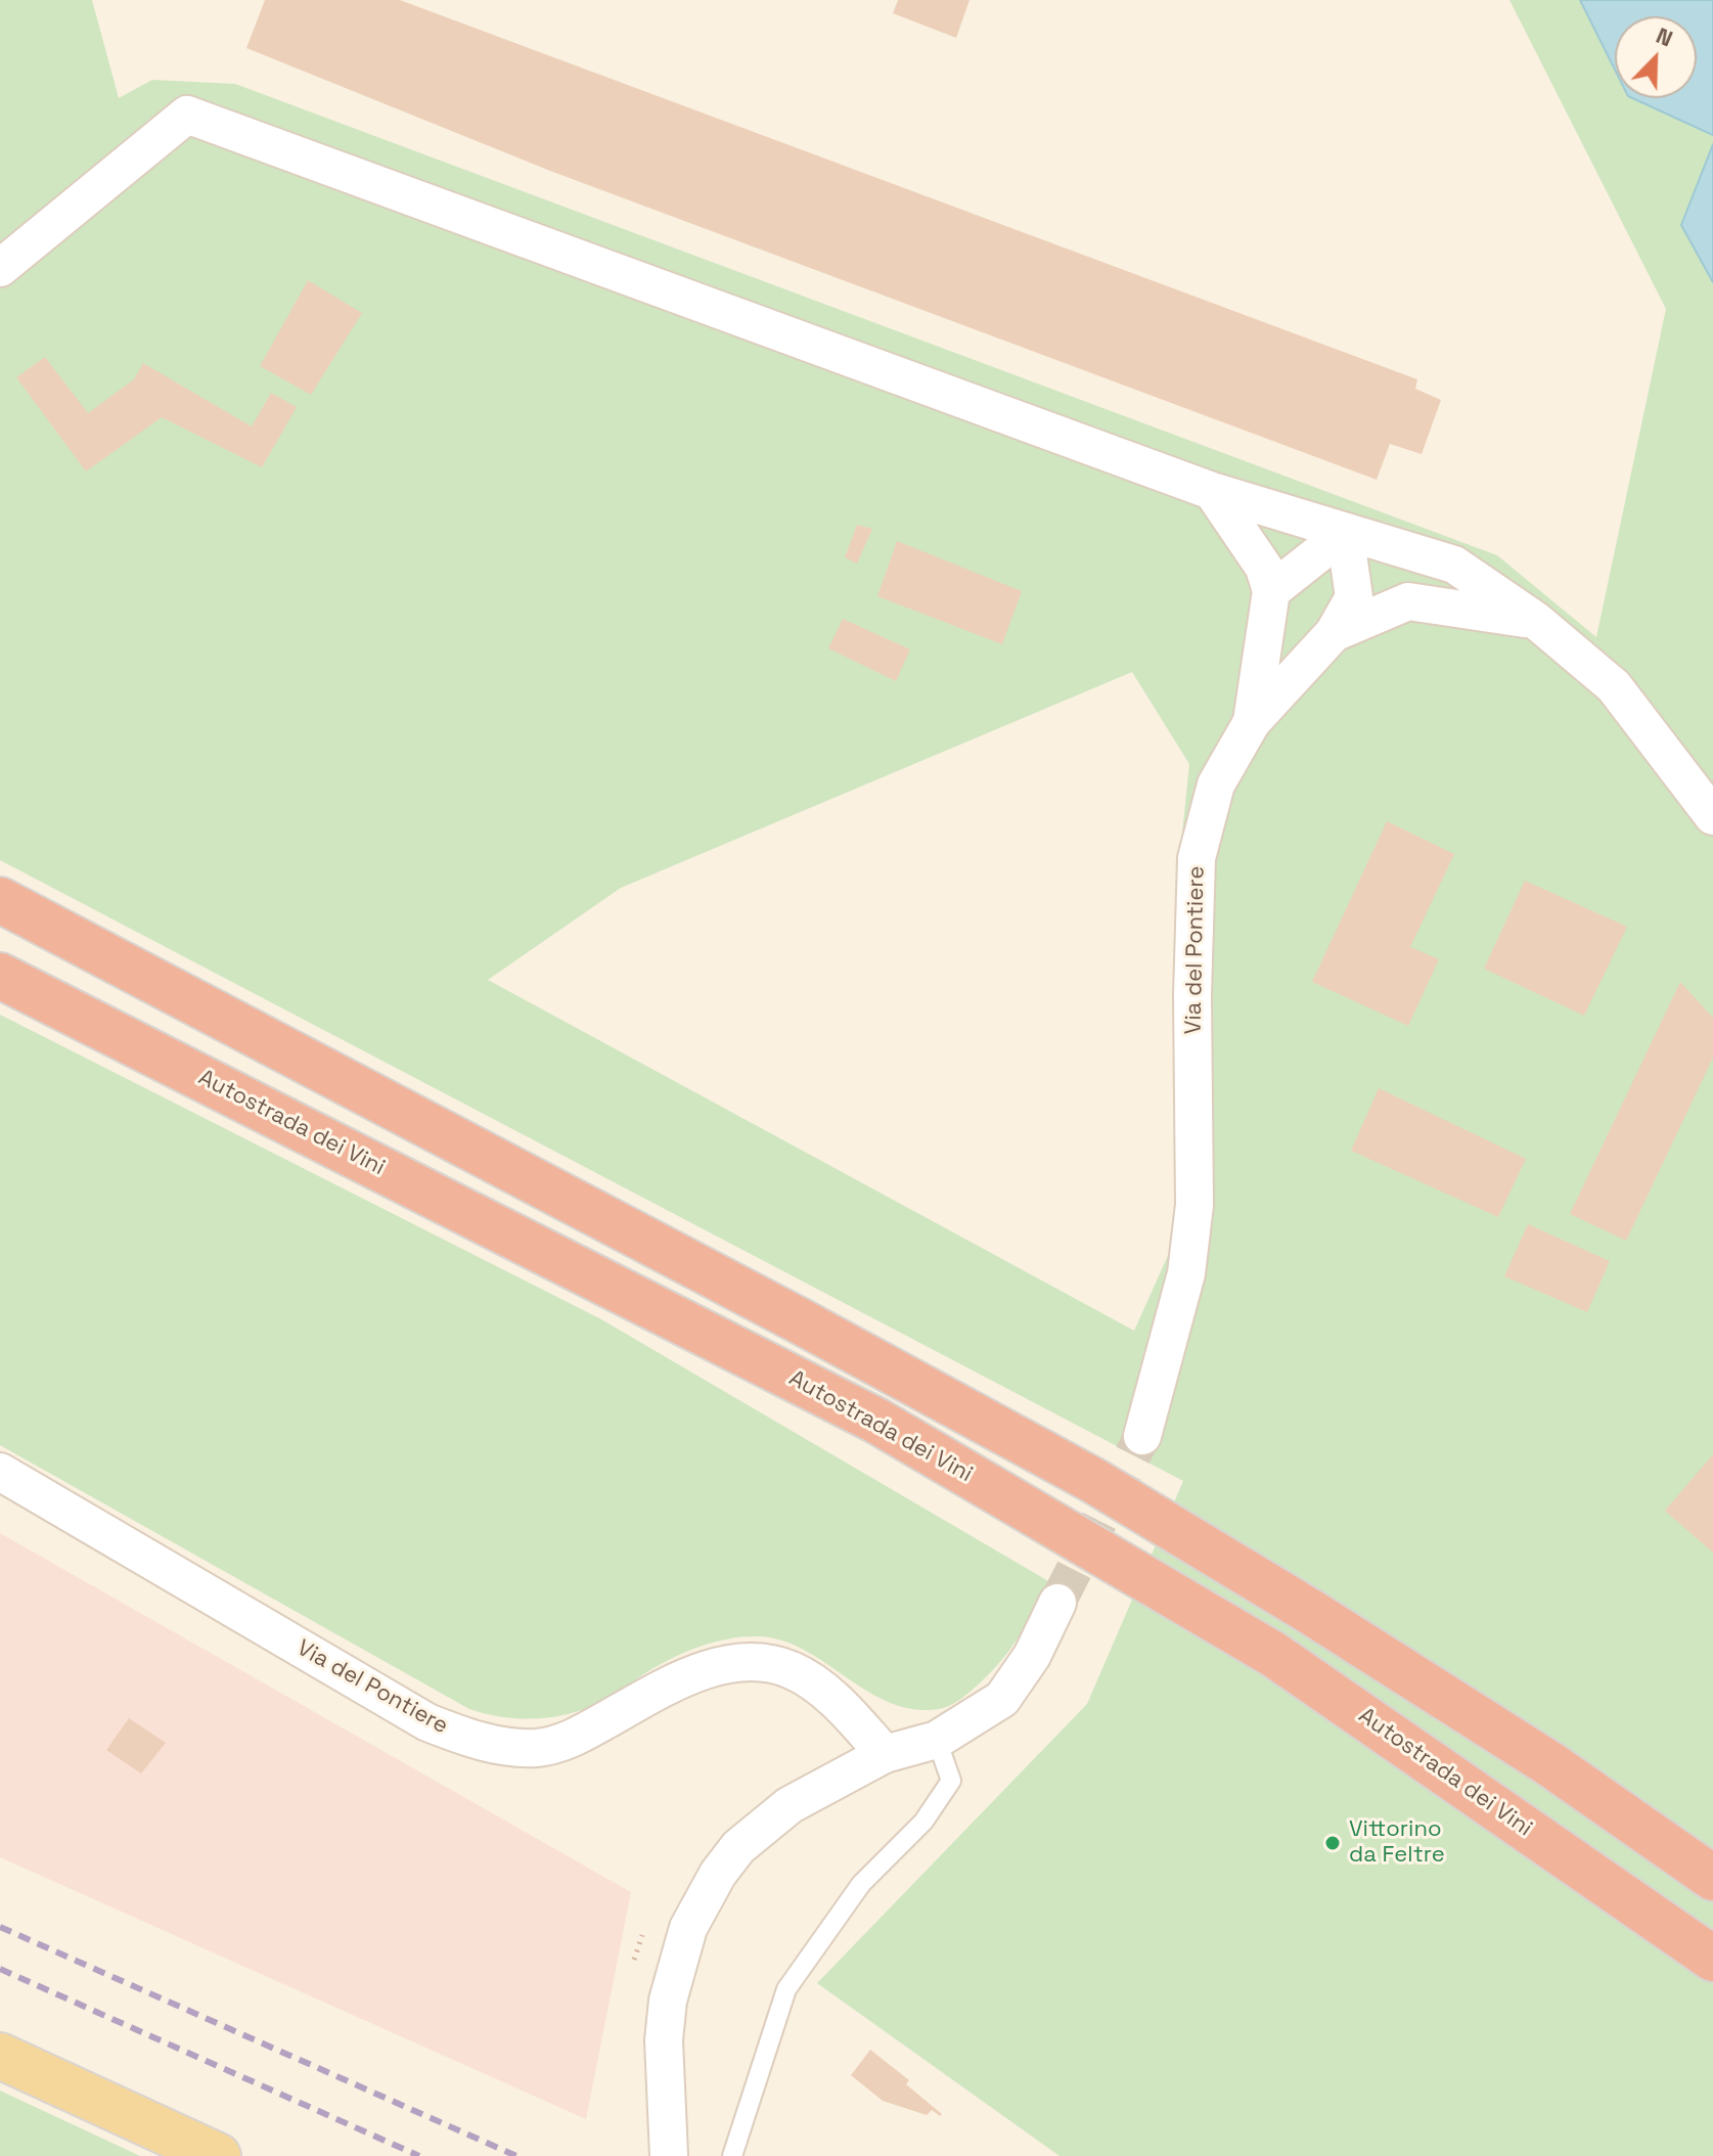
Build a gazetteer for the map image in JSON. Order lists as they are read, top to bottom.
{
  "streets": {
    "highway": ["Autostrada dei Vini"],
    "street": ["Via del Pontiere"]
  },
  "places": ["Vittorino da Feltre"],
  "north": "top right"
}
